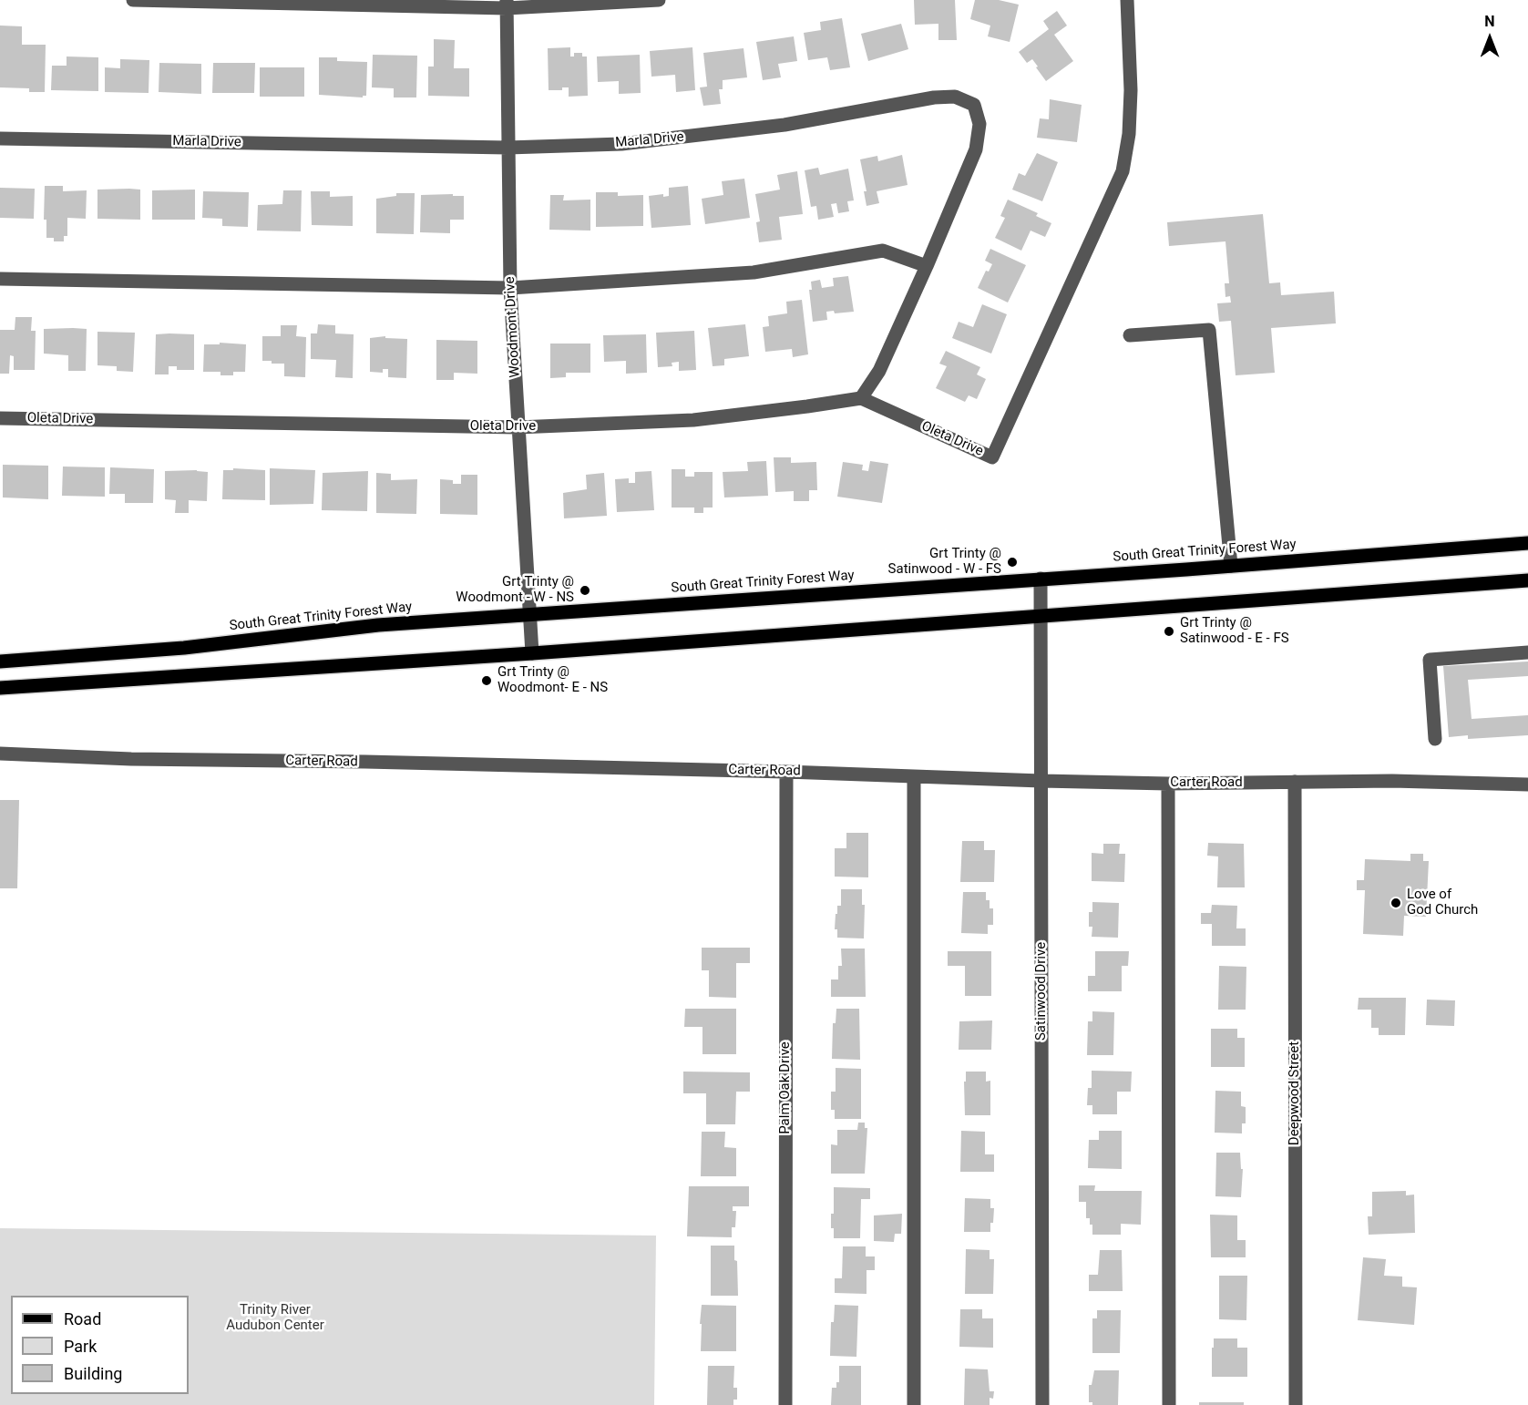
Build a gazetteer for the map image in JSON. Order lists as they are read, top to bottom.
{
  "streets": {
    "main road": ["South Great Trinity Forest Way"],
    "street": [
      "Marla Drive",
      "Woodmont Drive",
      "Oleta Drive",
      "Carter Road",
      "Satinwood Drive",
      "Palm Oak Drive",
      "Deepwood Street"
    ]
  },
  "crossings": [
    ["Marla Drive", "Woodmont Drive"],
    ["Marla Drive", "Oleta Drive"],
    ["Woodmont Drive", "Oleta Drive"],
    ["Woodmont Drive", "South Great Trinity Forest Way"],
    ["South Great Trinity Forest Way", "Satinwood Drive"],
    ["Carter Road", "Satinwood Drive"],
    ["Carter Road", "Palm Oak Drive"],
    ["Carter Road", "Deepwood Street"]
  ],
  "parks": ["Trinity River Audubon Center"],
  "places": [
    "Grt Trinty @ Satinwood - W - FS",
    "Grt Trinty @ Woodmont - W - NS",
    "Grt Trinty @ Satinwood - E - FS",
    "Grt Trinty @ Woodmont- E - NS",
    "Love of God Church"
  ],
  "legend": ["Road", "Park", "Building"],
  "north": "top"
}
